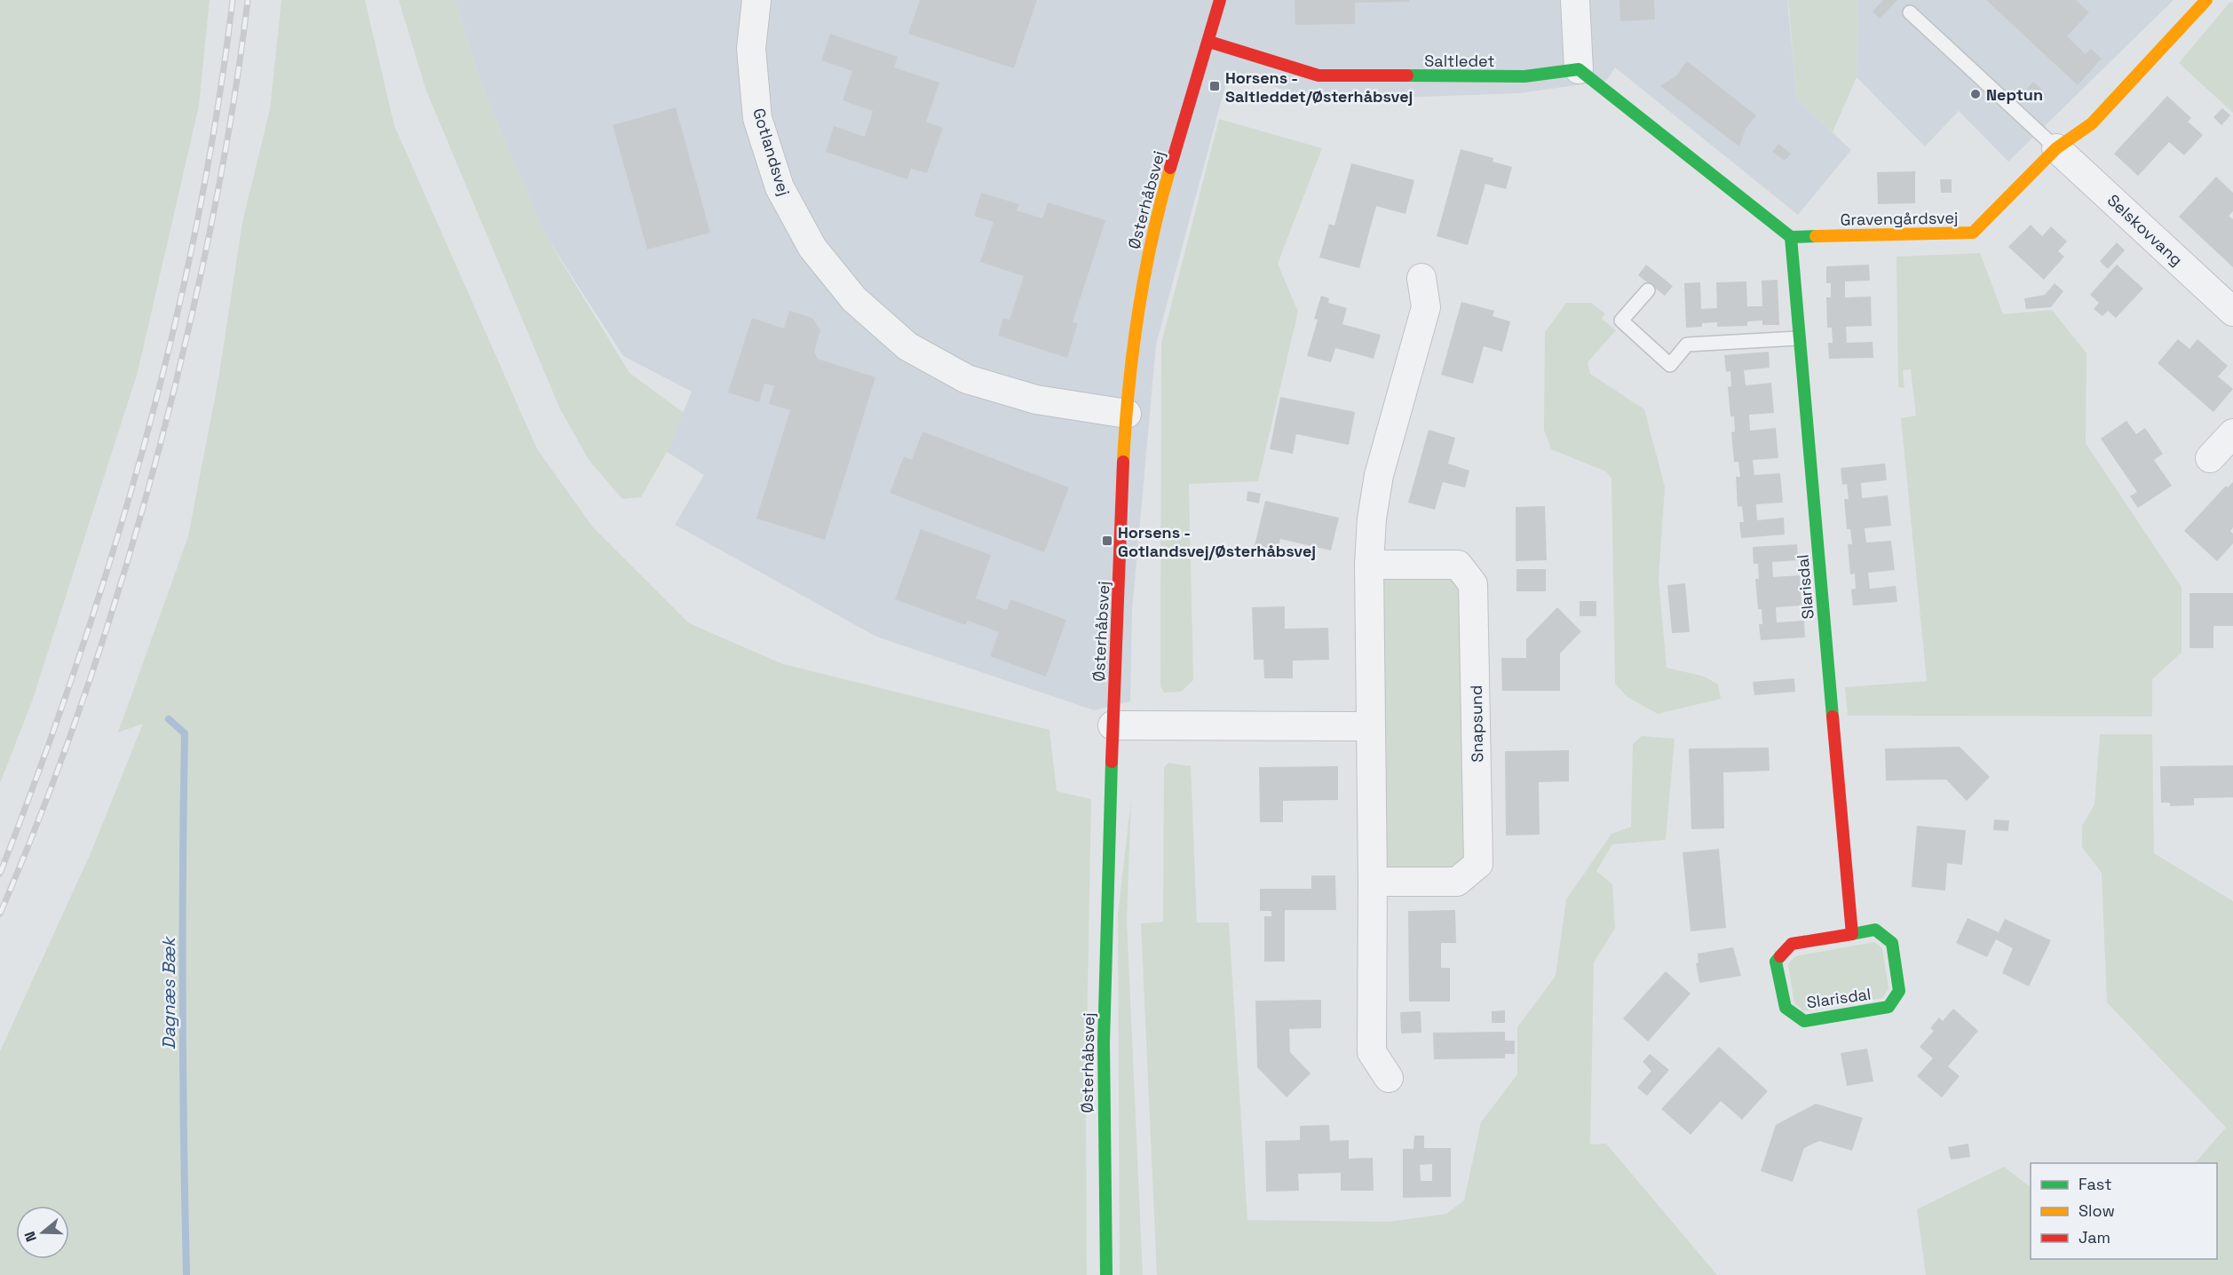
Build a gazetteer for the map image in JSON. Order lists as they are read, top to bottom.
{
  "streets": {
    "street": [
      "Saltledet",
      "Gotlandsvej",
      "Østerhåbsvej",
      "Gravengårdsvej",
      "Selskovvang",
      "Slarisdal",
      "Snapsund"
    ]
  },
  "crossings": [
    ["Saltledet", "Østerhåbsvej"],
    ["Gotlandsvej", "Østerhåbsvej"],
    ["Gravengårdsvej", "Selskovvang"],
    ["Gravengårdsvej", "Slarisdal"]
  ],
  "water": ["Dagnæs Bæk"],
  "places": {
    "transit": ["Horsens - Saltleddet/Østerhåbsvej", "Horsens - Gotlandsvej/Østerhåbsvej"],
    "other": ["Neptun"]
  },
  "legend": ["Fast", "Slow", "Jam"],
  "north": "left"
}
